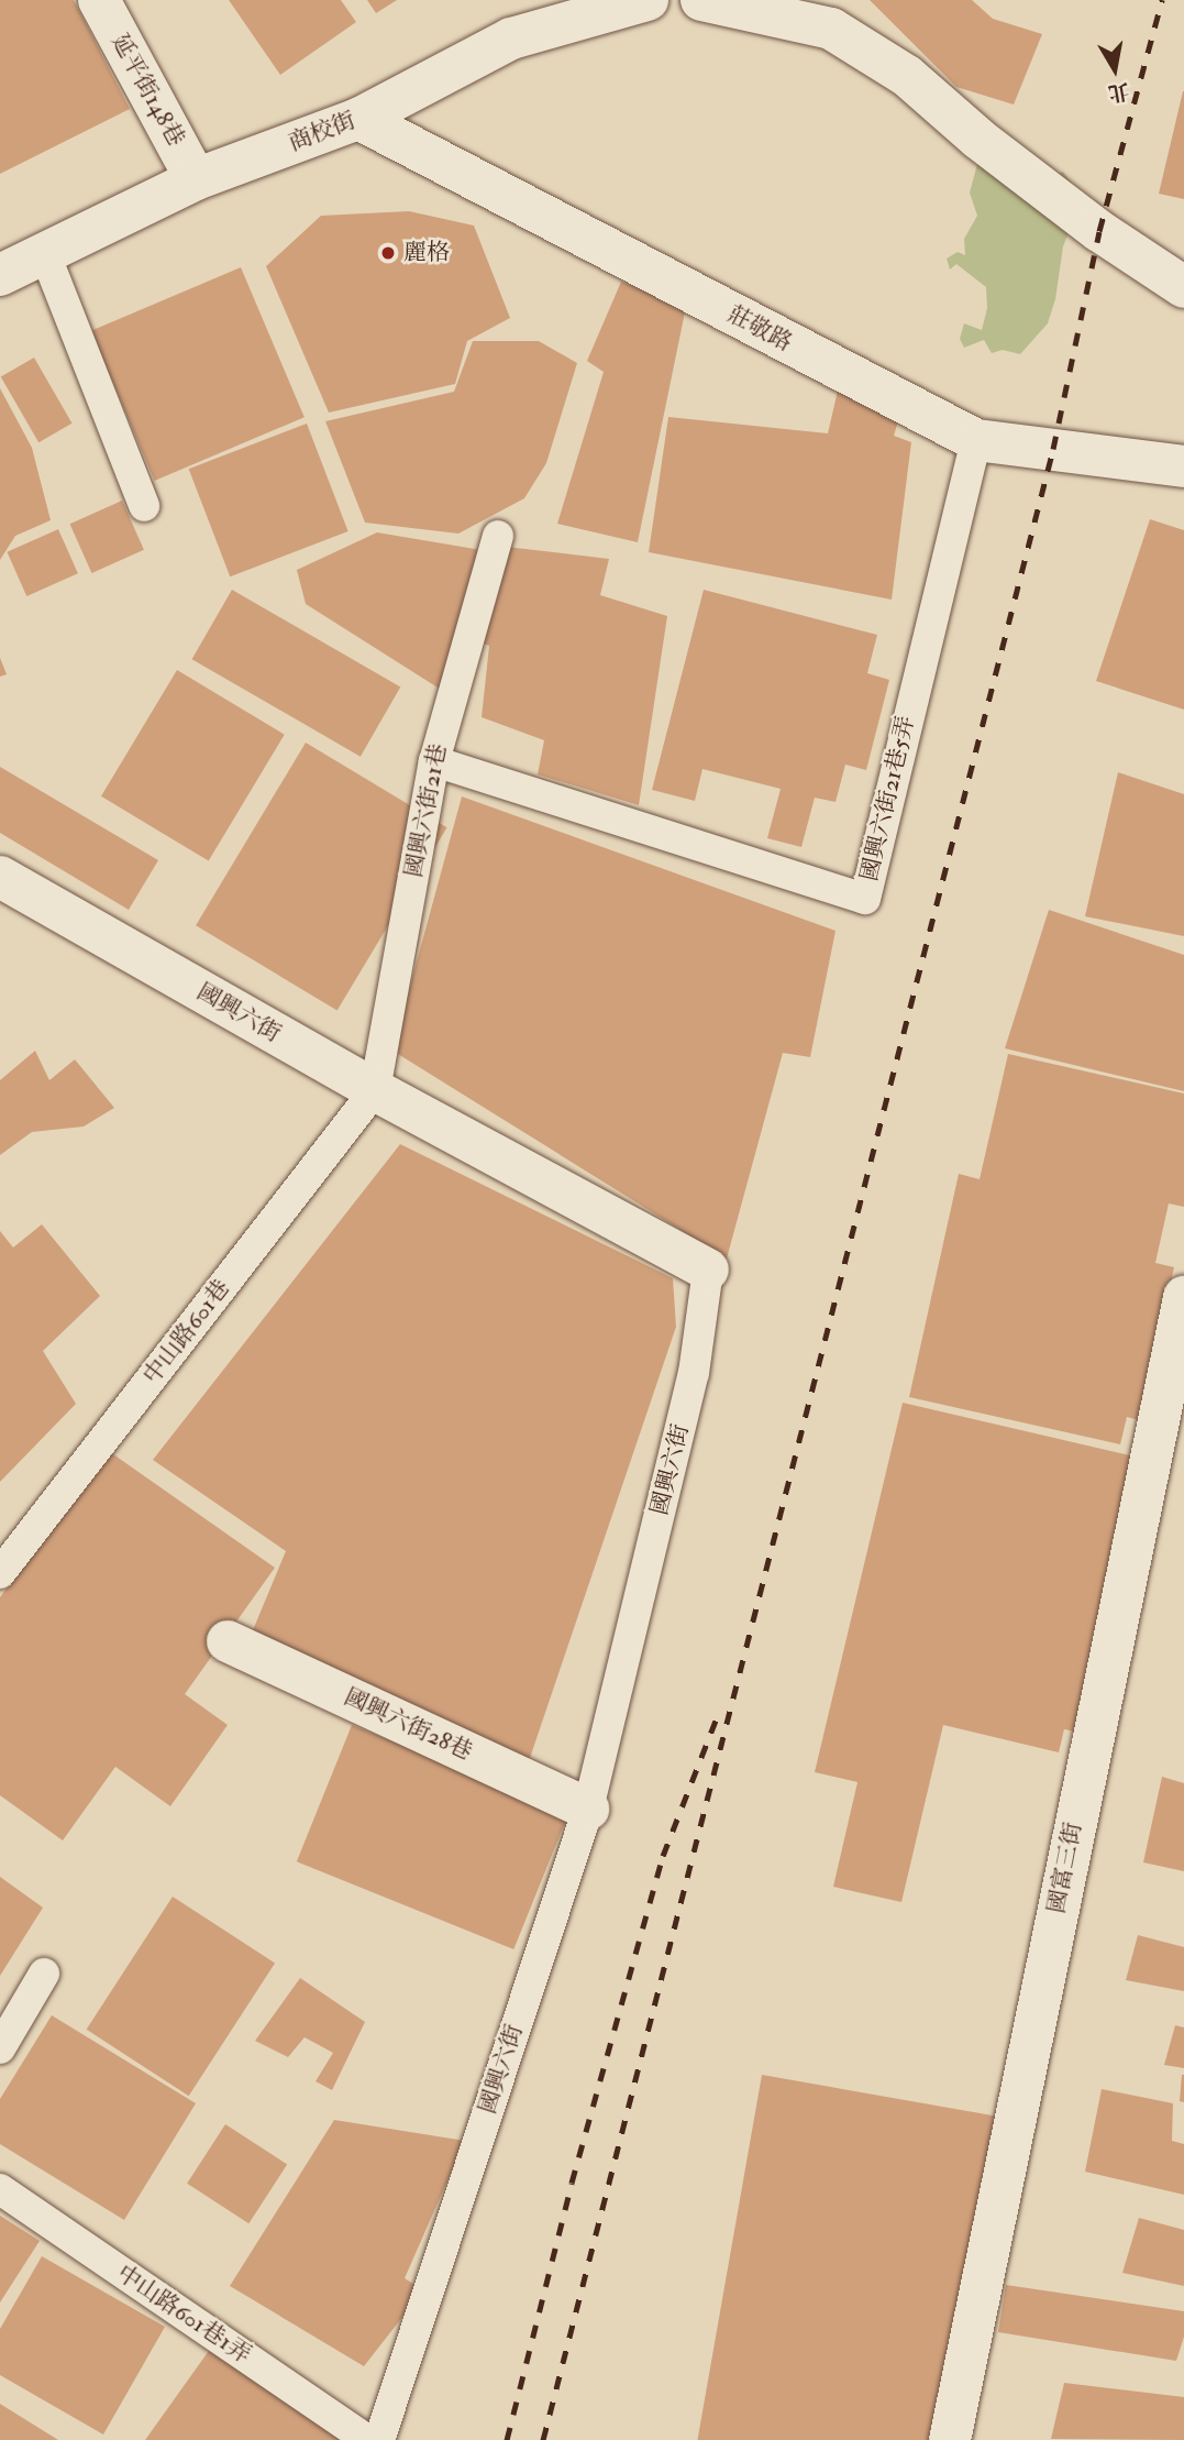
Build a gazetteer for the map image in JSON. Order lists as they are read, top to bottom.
{
  "streets": {
    "street": [
      "延平街148巷",
      "商校街",
      "莊敬路",
      "國興六街",
      "國興六街28巷",
      "國富三街"
    ],
    "lane": [
      "國興六街21巷5弄",
      "國興六街21巷",
      "中山路601巷",
      "中山路601巷1弄"
    ]
  },
  "crossings": [
    ["延平街148巷", "商校街"],
    ["商校街", "莊敬路"],
    ["莊敬路", "國興六街21巷5弄"],
    ["國興六街21巷5弄", "國興六街21巷"],
    ["國興六街21巷", "國興六街"],
    ["國興六街21巷", "中山路601巷"],
    ["國興六街", "中山路601巷"],
    ["國興六街", "國興六街28巷"]
  ],
  "places": ["麗格"],
  "north": "bottom"
}
